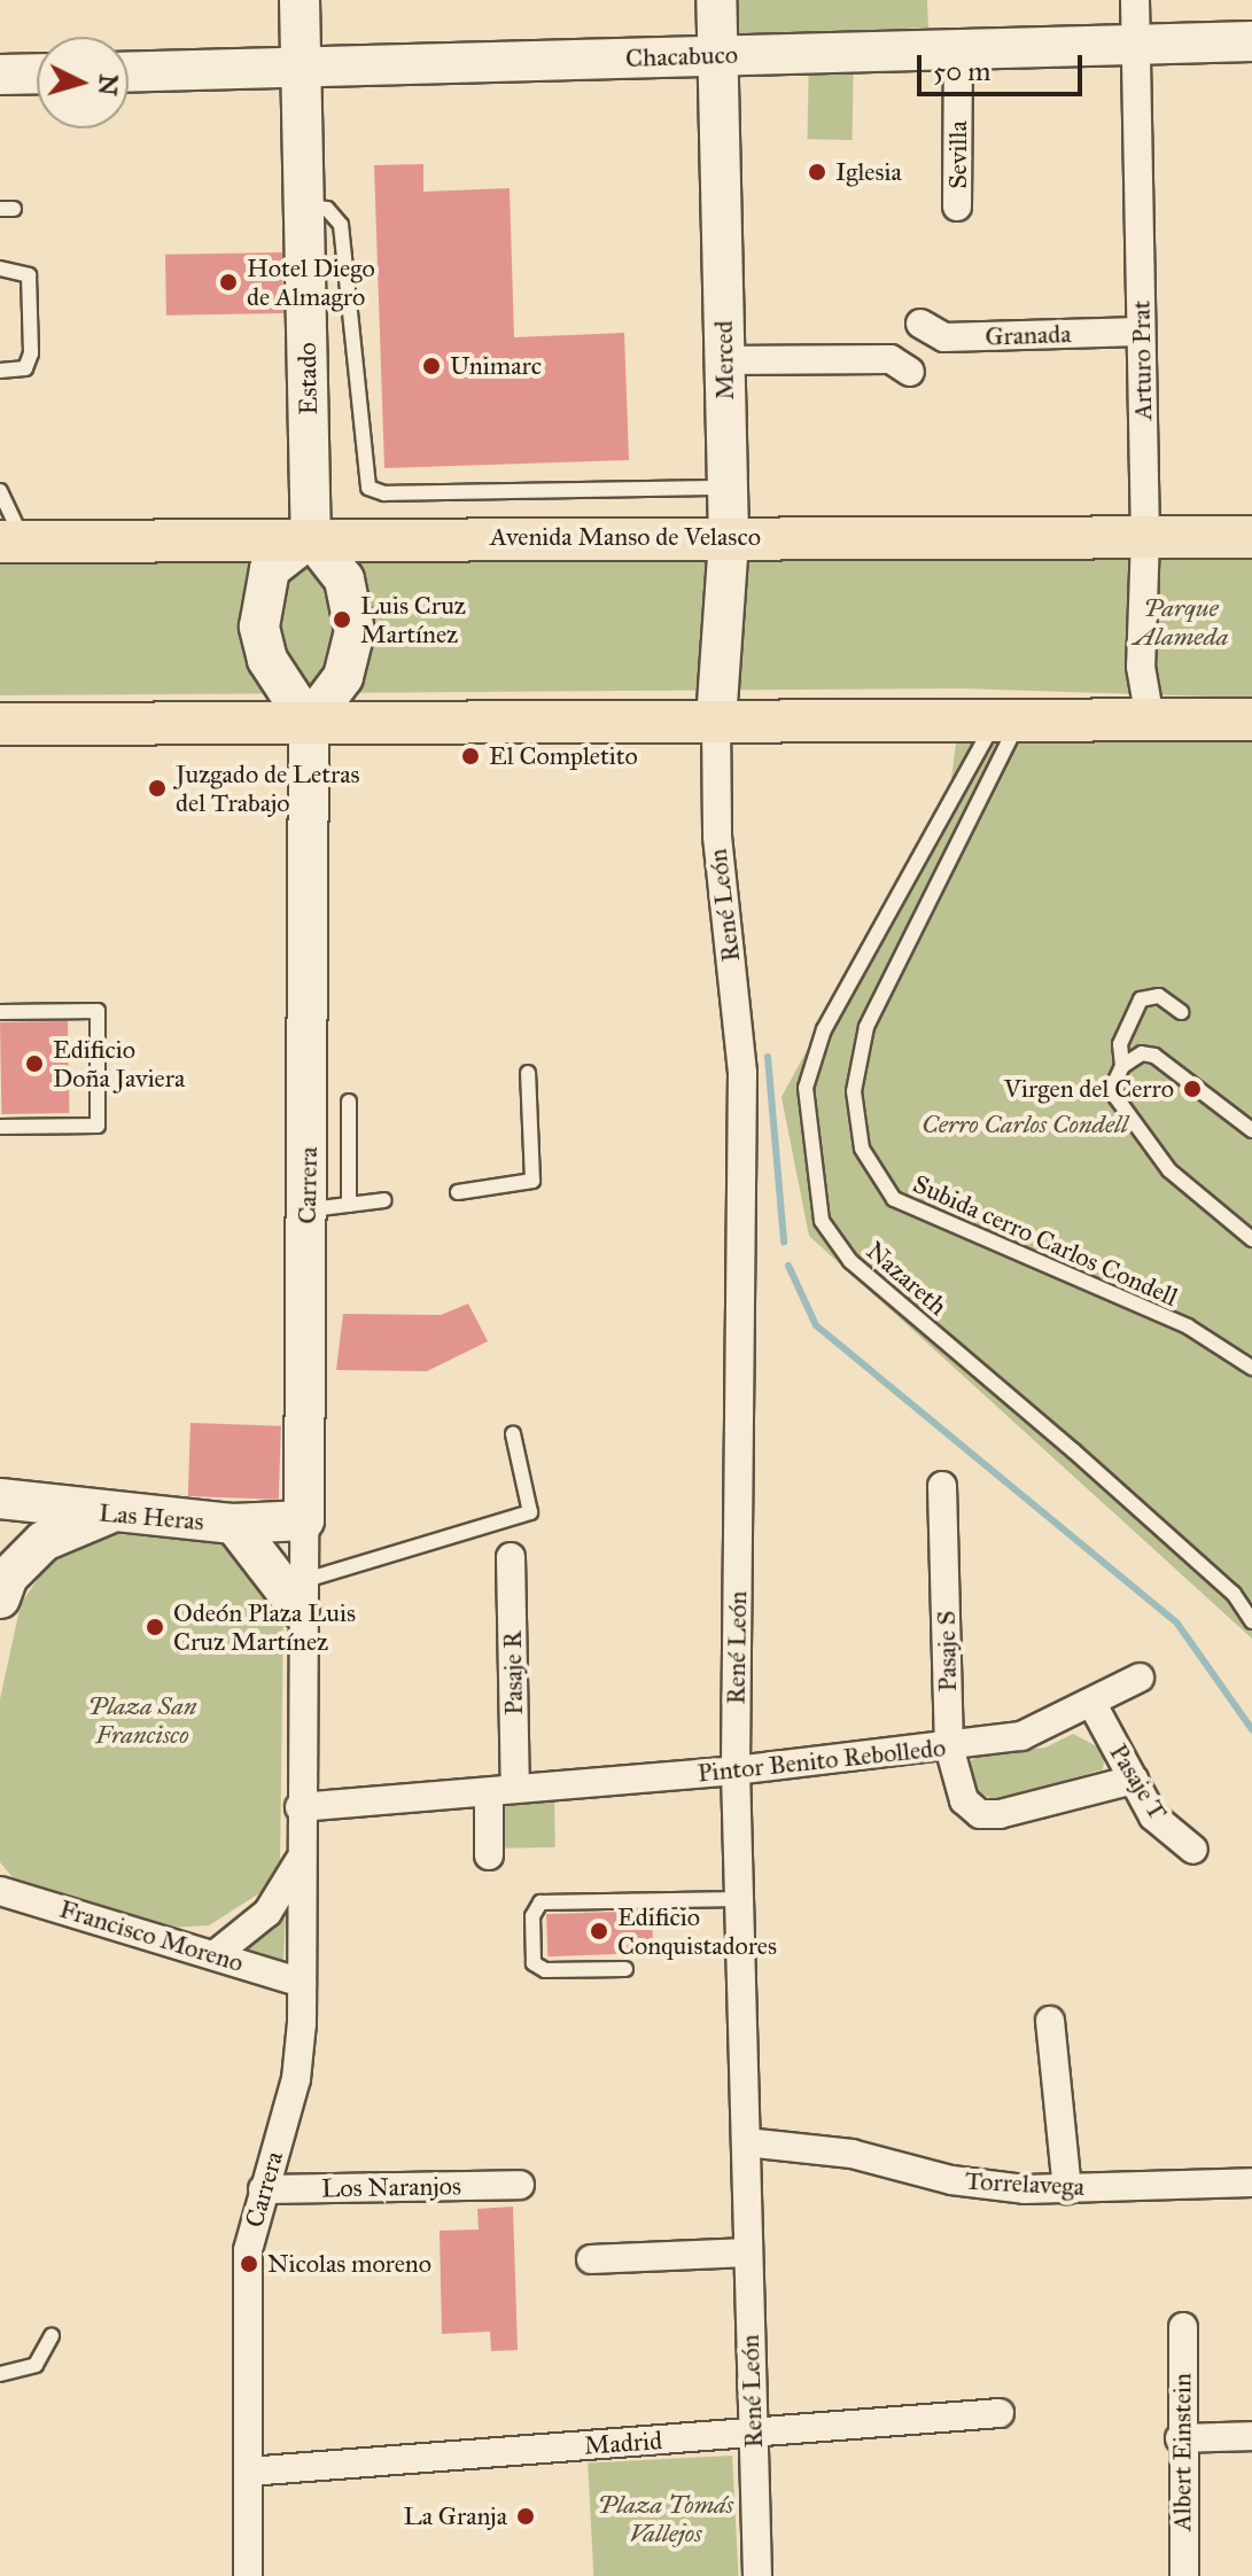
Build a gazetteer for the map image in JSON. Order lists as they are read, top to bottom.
{
  "streets": {
    "main road": ["Avenida Manso de Velasco"],
    "street": [
      "Chacabuco",
      "Sevilla",
      "Granada",
      "Merced",
      "Arturo Prat",
      "Estado",
      "René León",
      "Carrera",
      "Las Heras",
      "Pasaje S",
      "Pasaje R",
      "Pintor Benito Rebolledo",
      "Pasaje T",
      "Francisco Moreno",
      "Torrelavega",
      "Los Naranjos",
      "Madrid",
      "Albert Einstein"
    ],
    "lane": ["Subida cerro Carlos Condell", "Nazareth"]
  },
  "crossings": [
    ["Chacabuco", "Sevilla"],
    ["Chacabuco", "Merced"],
    ["Chacabuco", "Arturo Prat"],
    ["Chacabuco", "Estado"],
    ["Granada", "Arturo Prat"],
    ["Merced", "Avenida Manso de Velasco"],
    ["Merced", "René León"],
    ["Arturo Prat", "Avenida Manso de Velasco"],
    ["Estado", "Avenida Manso de Velasco"],
    ["René León", "Pintor Benito Rebolledo"],
    ["René León", "Torrelavega"],
    ["René León", "Madrid"],
    ["Carrera", "Las Heras"],
    ["Carrera", "Pintor Benito Rebolledo"],
    ["Carrera", "Francisco Moreno"],
    ["Carrera", "Los Naranjos"],
    ["Carrera", "Madrid"],
    ["Subida cerro Carlos Condell", "Nazareth"],
    ["Pasaje S", "Pintor Benito Rebolledo"],
    ["Pasaje S", "Pasaje T"],
    ["Pasaje R", "Pintor Benito Rebolledo"],
    ["Pintor Benito Rebolledo", "Pasaje T"]
  ],
  "parks": [
    "Parque Alameda",
    "Cerro Carlos Condell",
    "Plaza San Francisco",
    "Plaza Tomás Vallejos"
  ],
  "places": [
    "Iglesia",
    "Hotel Diego de Almagro",
    "Unimarc",
    "Luis Cruz Martínez",
    "El Completito",
    "Juzgado de Letras del Trabajo",
    "Edificio Doña Javiera",
    "Virgen del Cerro",
    "Odeón Plaza Luis Cruz Martínez",
    "Edificio Conquistadores",
    "Nicolas moreno",
    "La Granja"
  ],
  "scale_bar": "50 m",
  "north": "right"
}
